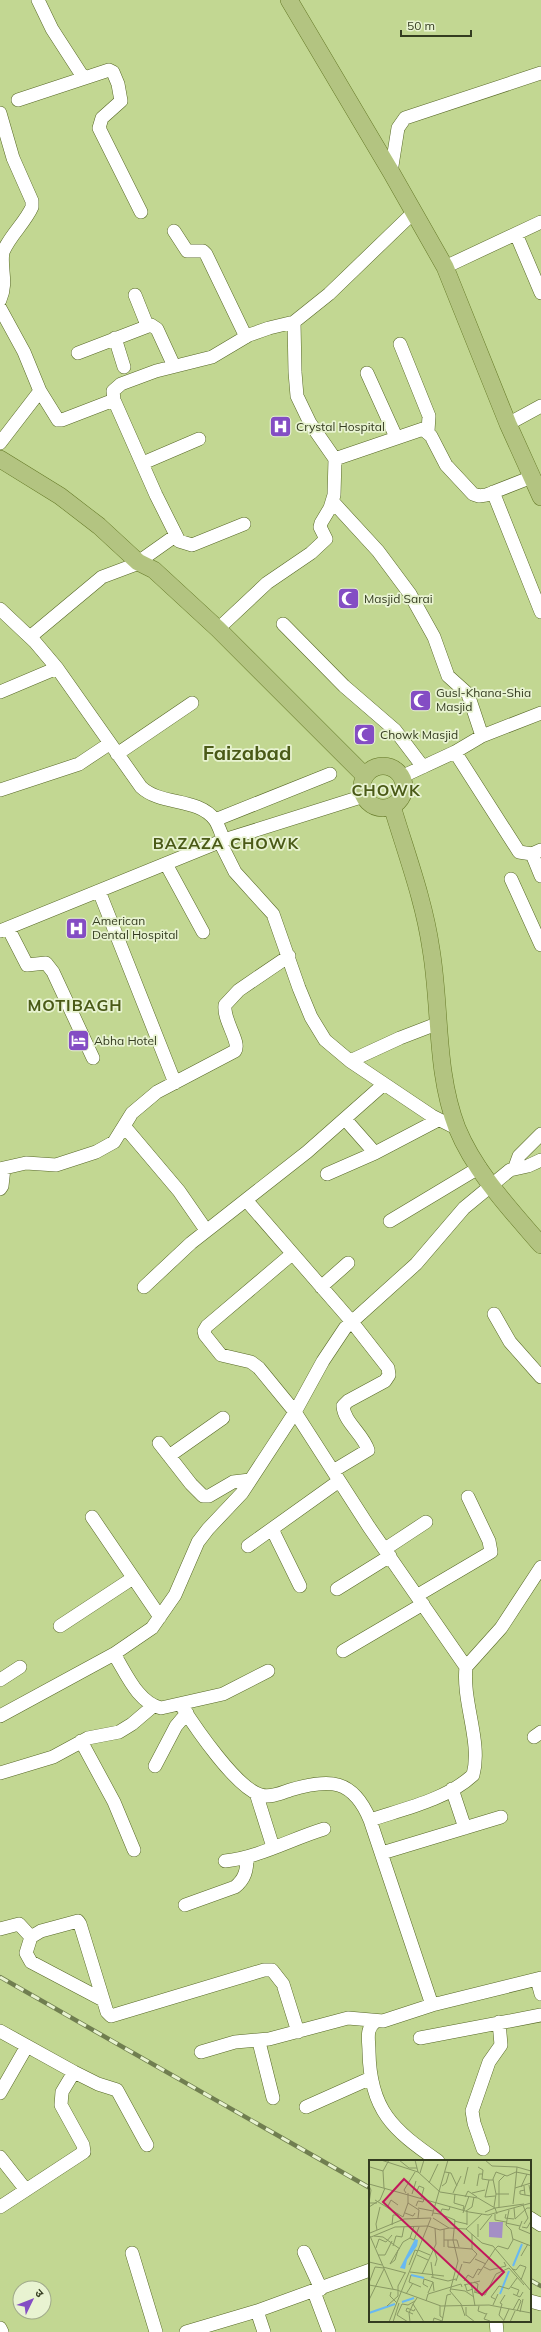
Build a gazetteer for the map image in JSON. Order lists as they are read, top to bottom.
{
  "districts": [
    "Faizabad",
    "CHOWK",
    "BAZAZA CHOWK",
    "MOTIBAGH"
  ],
  "places": {
    "hospital": ["Crystal Hospital", "American Dental Hospital"],
    "mosque": ["Masjid Sarai", "Gusl-Khana-Shia Masjid", "Chowk Masjid"],
    "hotel": ["Abha Hotel"]
  },
  "scale_bar": "50 m",
  "north": "top right"
}
